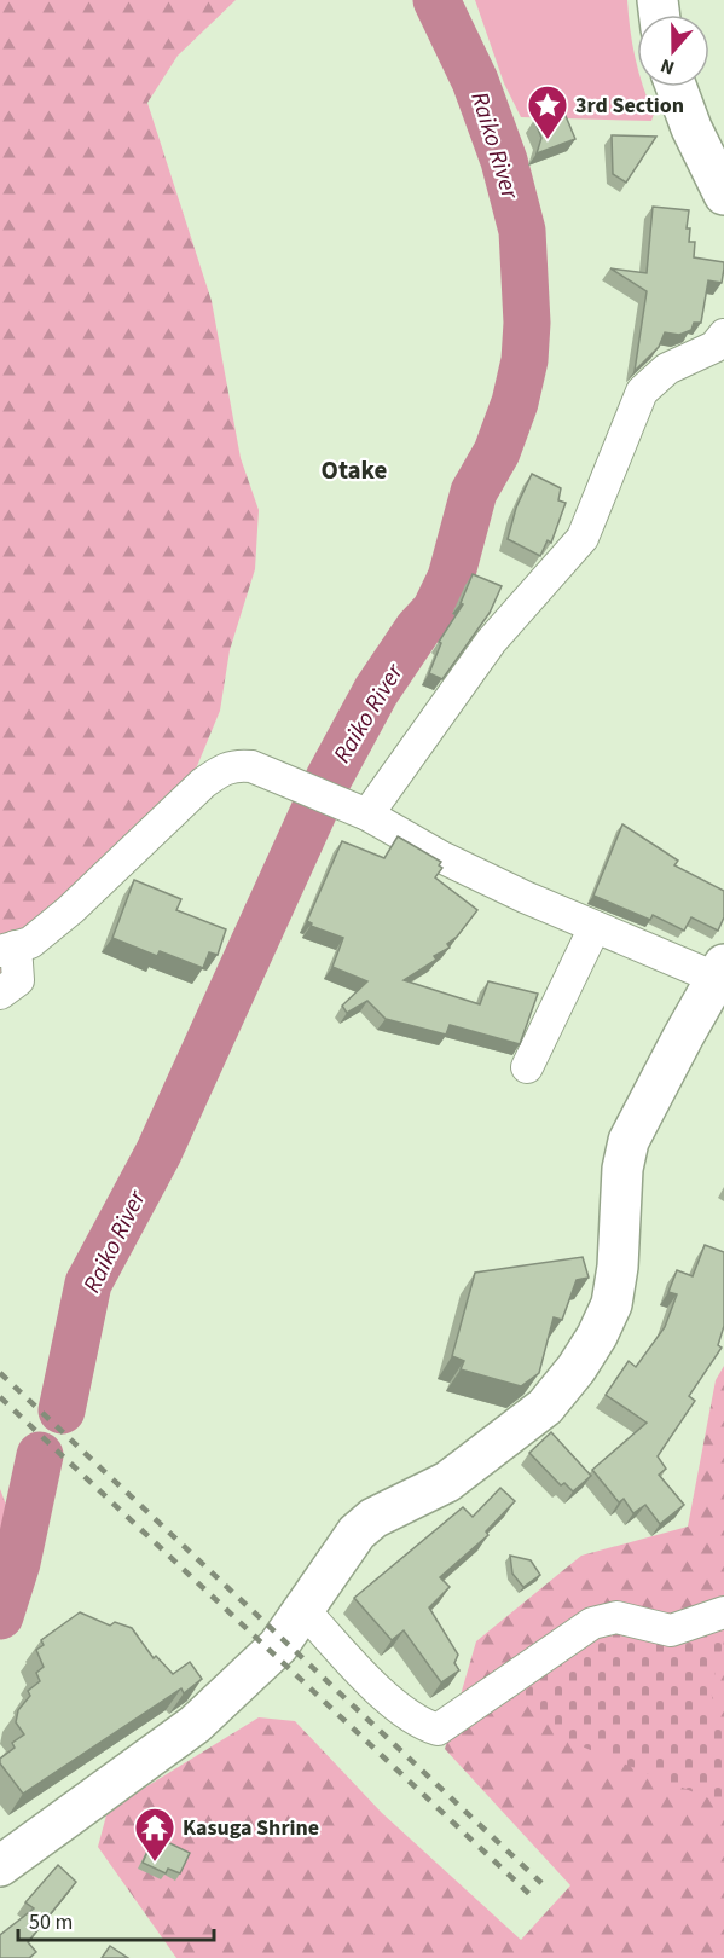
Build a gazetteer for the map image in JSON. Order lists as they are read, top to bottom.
{
  "districts": ["Otake"],
  "water": ["Raiko River"],
  "places": {
    "place": ["3rd Section"],
    "temple": ["Kasuga Shrine"]
  },
  "scale_bar": "50 m",
  "north": "bottom"
}
